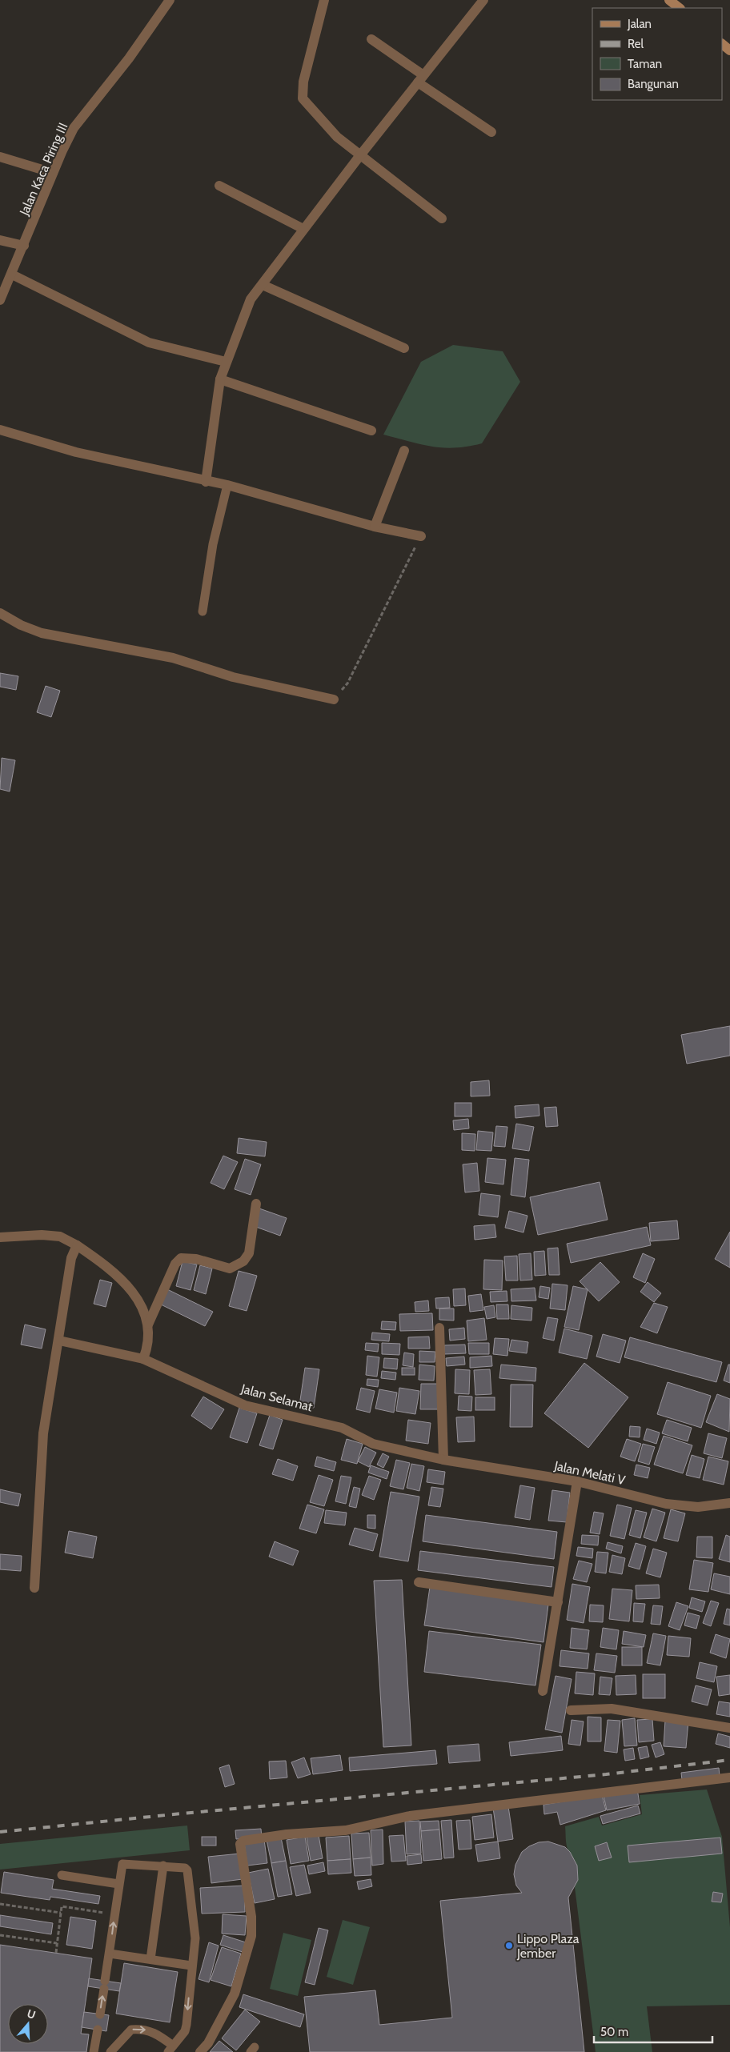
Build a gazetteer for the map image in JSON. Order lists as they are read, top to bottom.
{
  "streets": {
    "street": ["Jalan Kaca Piring III", "Jalan Selamat", "Jalan Melati V"]
  },
  "crossings": [
    ["Jalan Selamat", "Jalan Melati V"]
  ],
  "places": ["Lippo Plaza Jember"],
  "legend": [
    "Jalan",
    "Rel",
    "Taman",
    "Bangunan"
  ],
  "scale_bar": "50 m",
  "north": "top"
}
